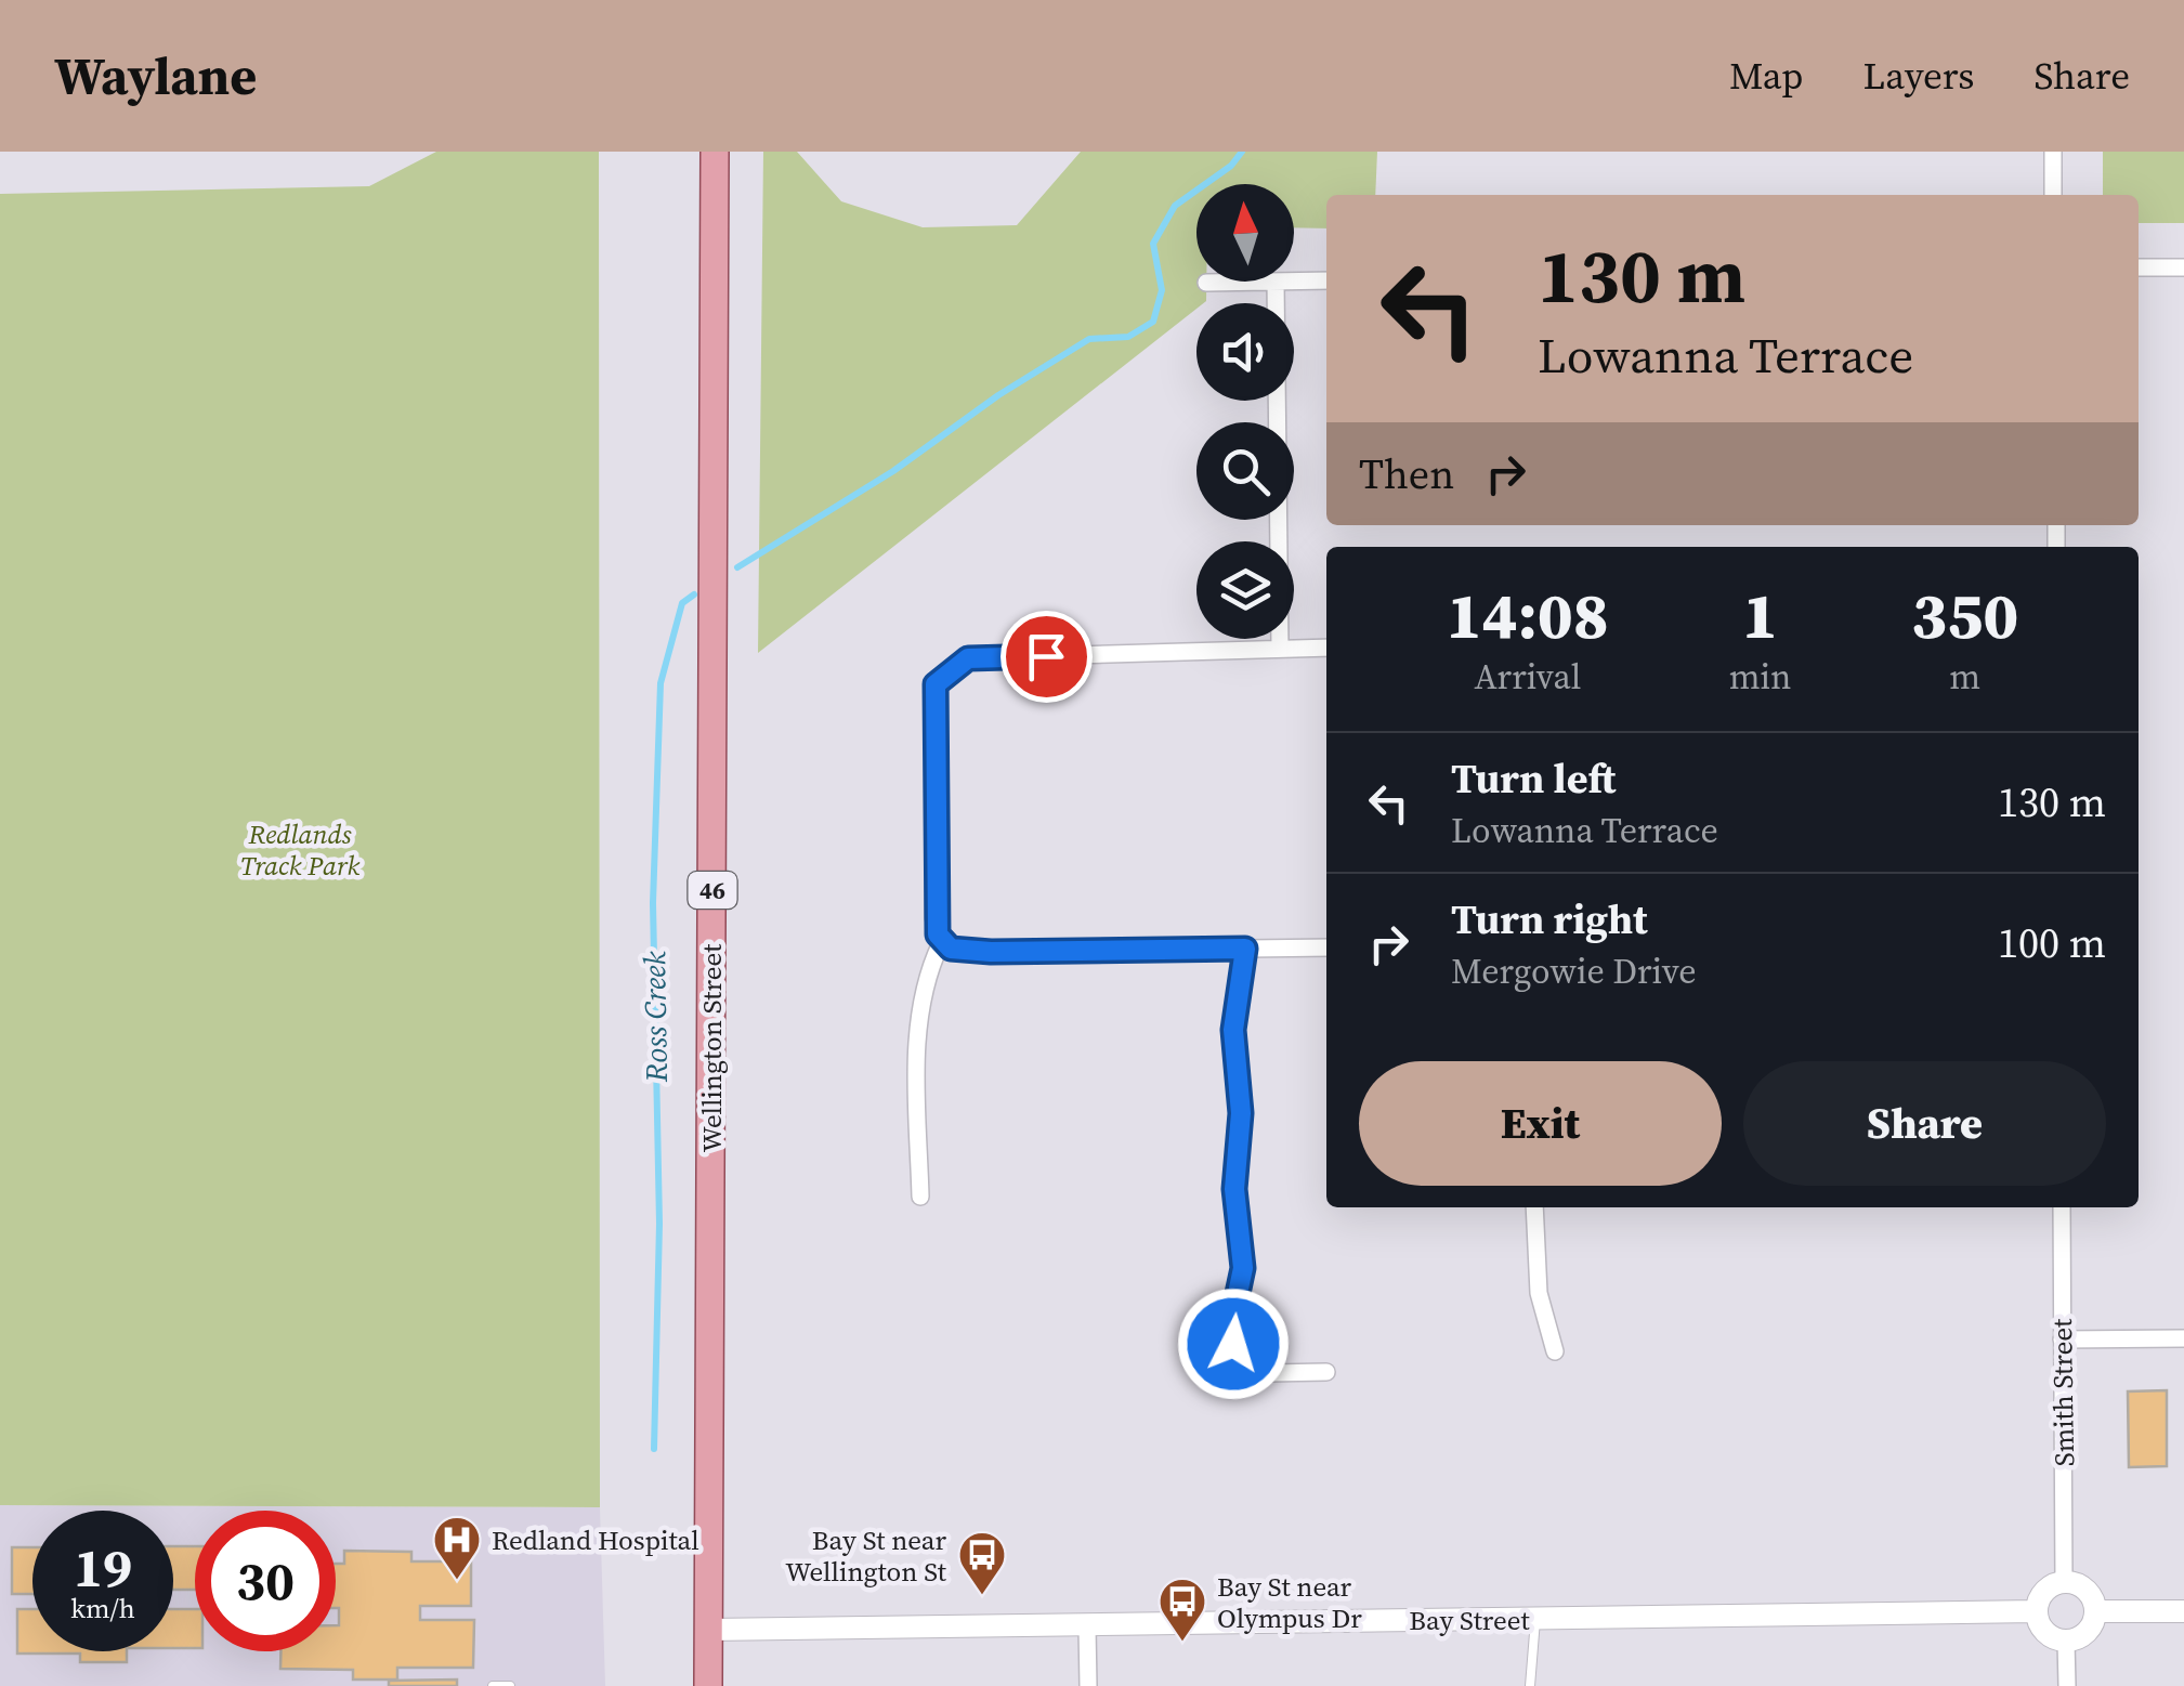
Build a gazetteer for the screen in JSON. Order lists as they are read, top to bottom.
{
  "streets": {
    "main road": ["46", "Wellington Street"],
    "street": ["Smith Street", "Bay Street"]
  },
  "crossings": [
    ["Wellington Street", "Bay Street"],
    ["Smith Street", "Bay Street"]
  ],
  "water": ["Ross Creek"],
  "parks": ["Redlands Track Park"],
  "places": {
    "hospital": ["Redland Hospital"],
    "bus stop": ["Bay St near Wellington St", "Bay St near Olympus Dr"]
  },
  "north": "top",
  "page": {
    "header": "Waylane",
    "nav": ["Map", "Layers", "Share"],
    "turn": ["130 m", "Lowanna Terrace"],
    "then": "Then",
    "eta": [
      "14:08",
      "Arrival",
      "1",
      "min",
      "350",
      "m"
    ],
    "list": [
      {
        "name": "Turn left",
        "note": "Lowanna Terrace",
        "value": "130 m"
      },
      {
        "name": "Turn right",
        "note": "Mergowie Drive",
        "value": "100 m"
      }
    ],
    "buttons": ["Exit", "Share"],
    "speed": "19 km/h",
    "limit": "30"
  }
}
